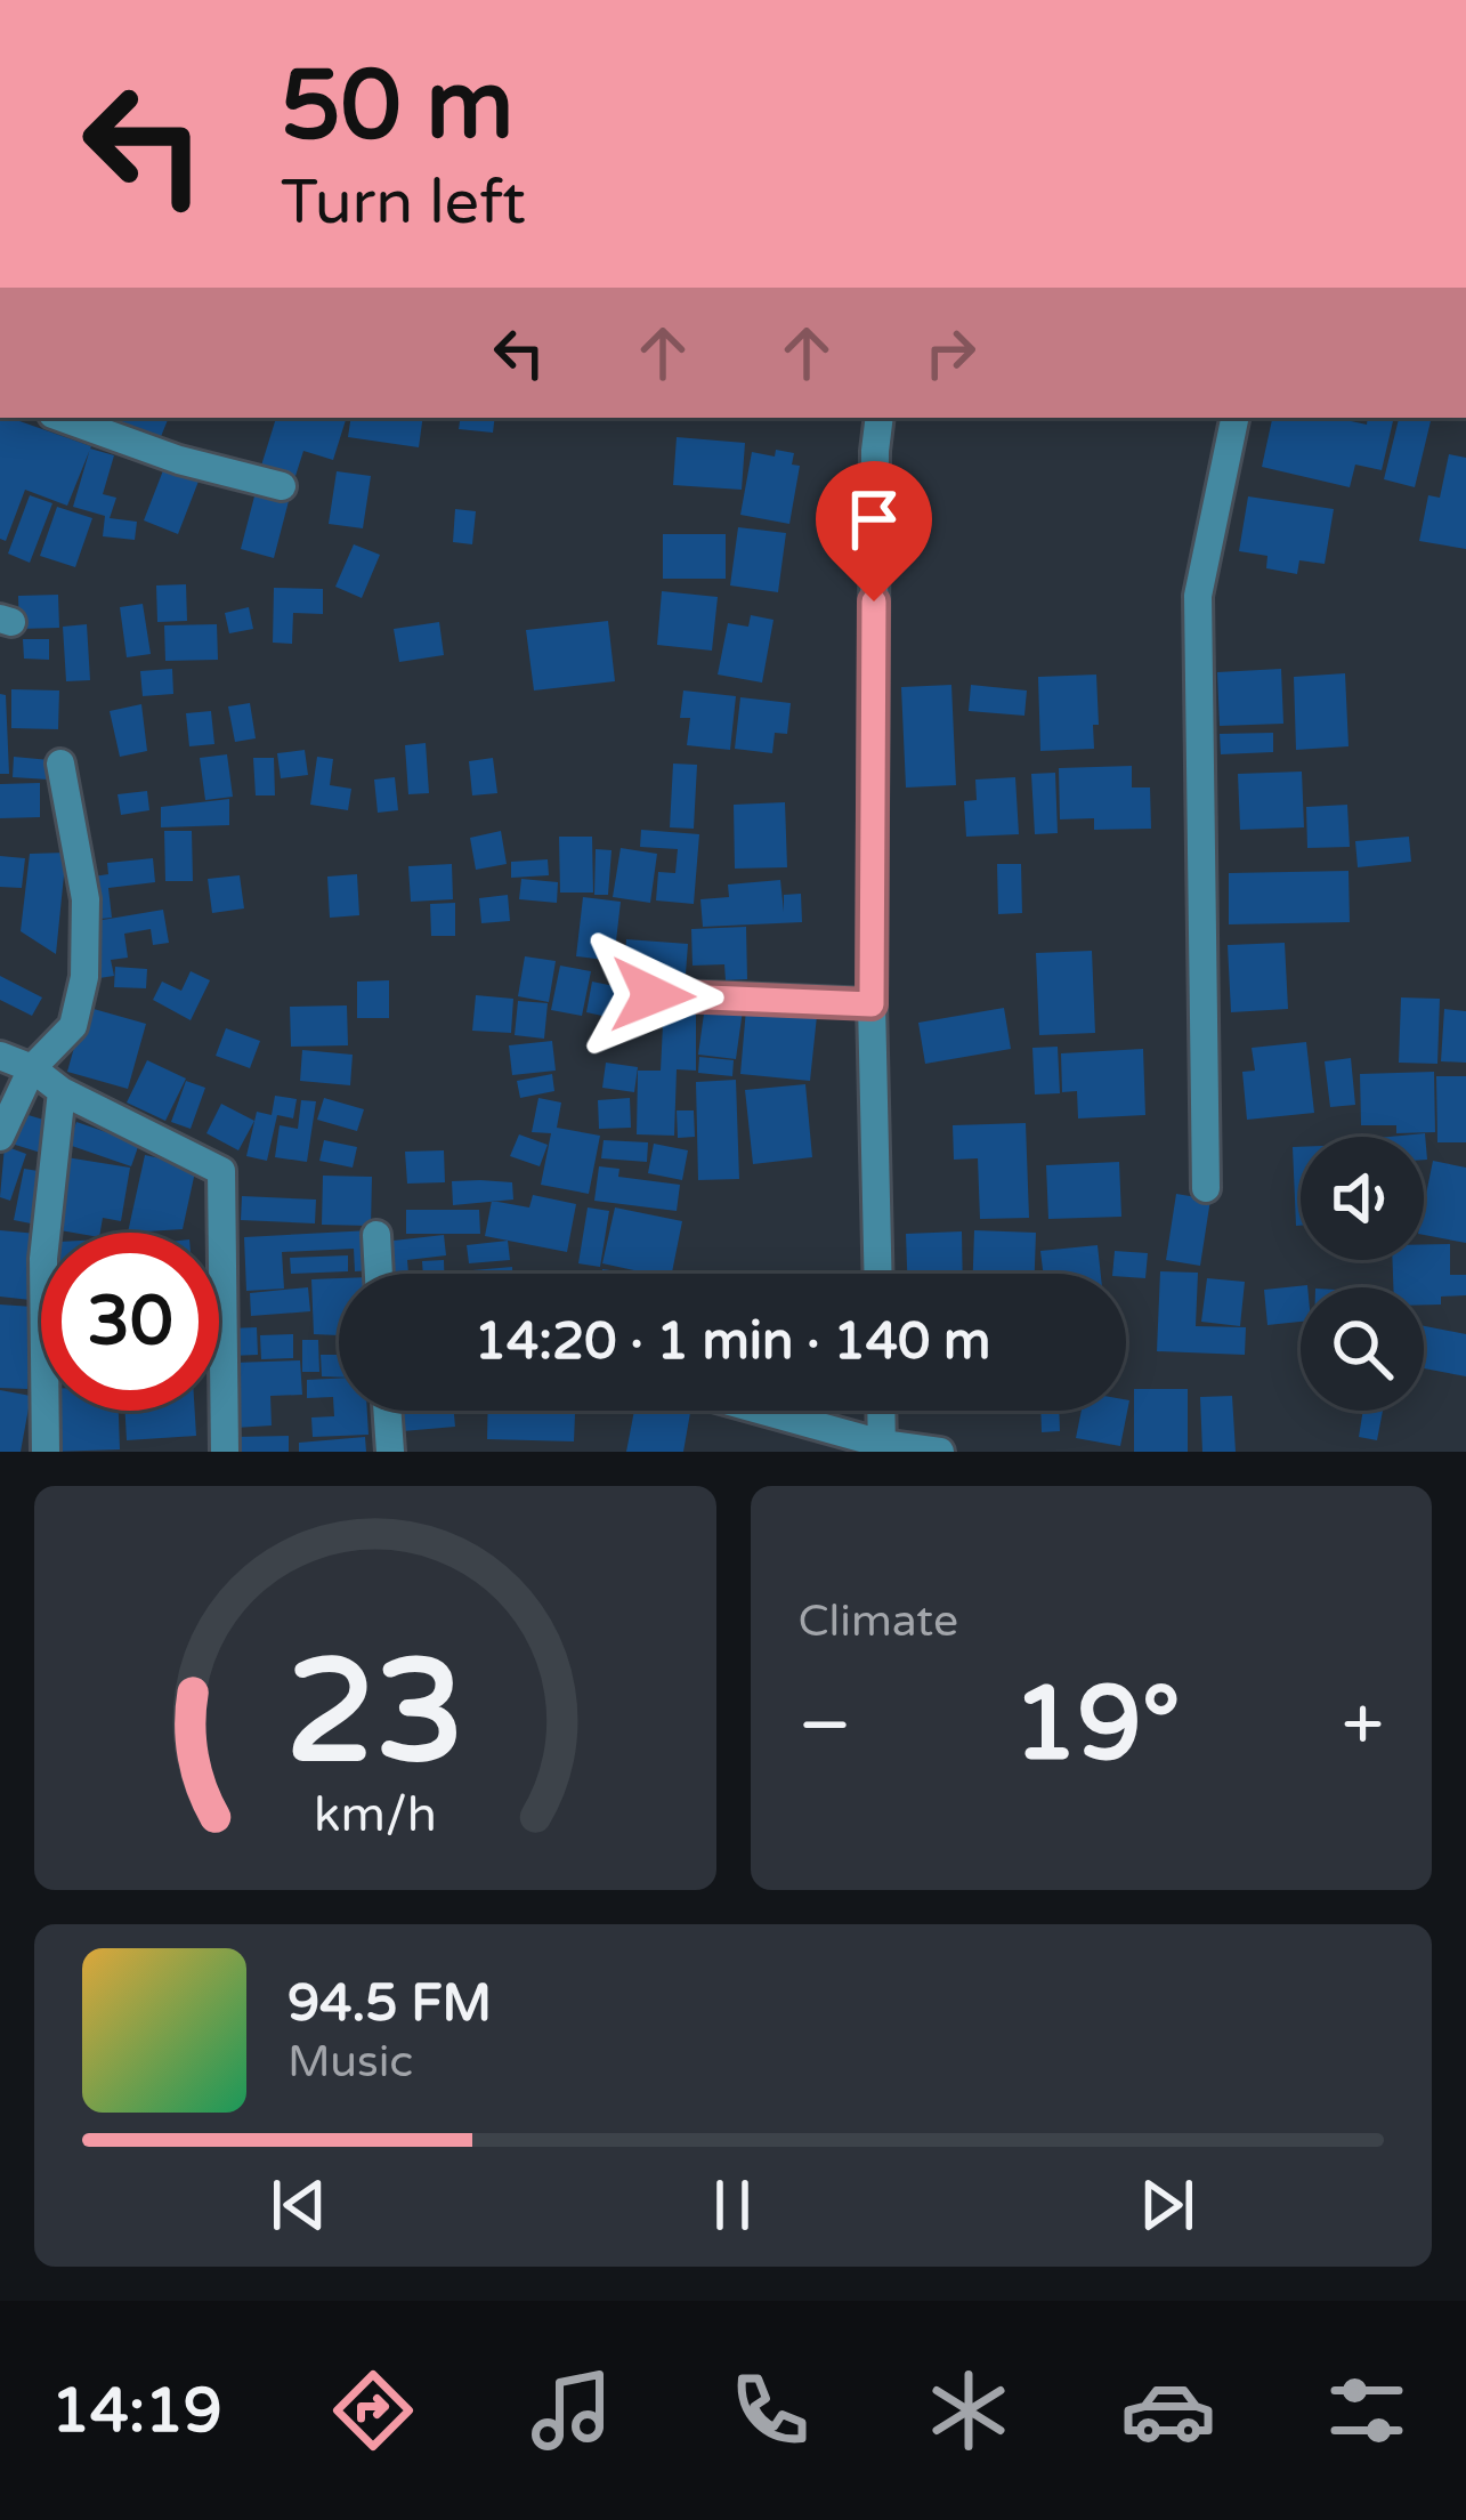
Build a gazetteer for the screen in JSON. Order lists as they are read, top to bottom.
{
  "page": {
    "turn": ["50 m", "Turn left"],
    "limit": "30",
    "trip": "14:20 · 1 min · 140 m",
    "tile": "Climate",
    "heat": ["−", "19°", "+"],
    "song": ["94.5 FM", "Music"],
    "tabs": "14:19",
    "gauge": ["23", "km/h"]
  }
}
